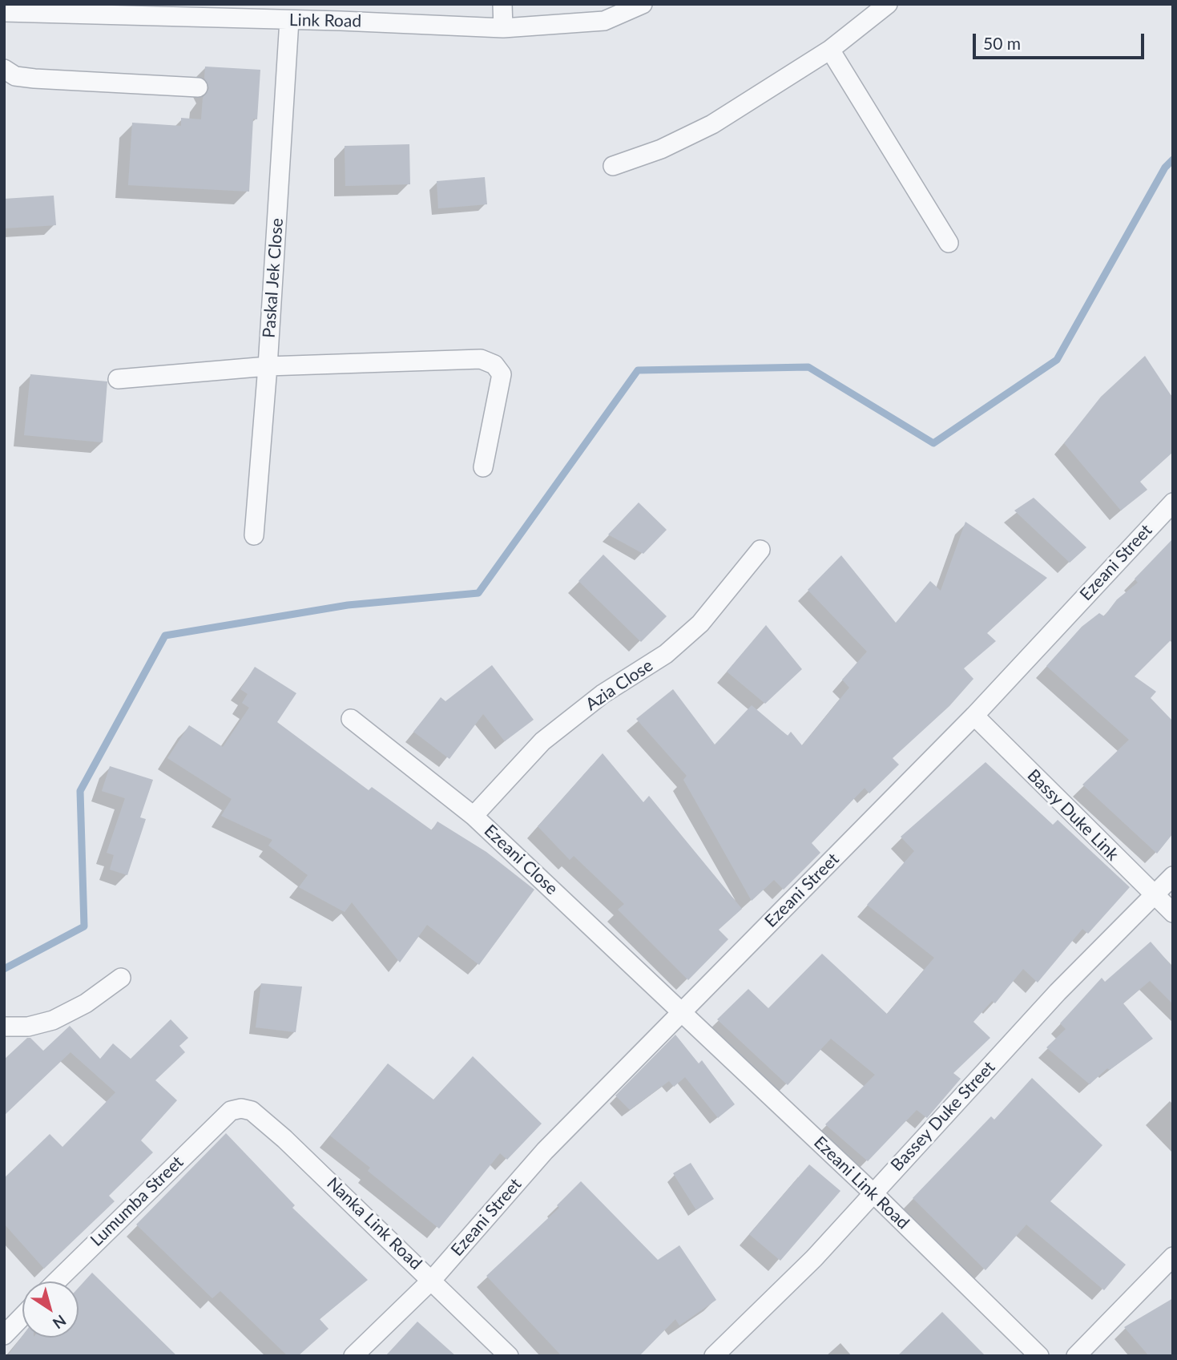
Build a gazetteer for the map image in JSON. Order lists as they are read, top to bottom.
{
  "streets": {
    "street": [
      "Link Road",
      "Paskal Jek Close",
      "Ezeani Street",
      "Azia Close",
      "Bassy Duke Link",
      "Ezeani Close",
      "Bassey Duke Street",
      "Ezeani Link Road",
      "Lumumba Street",
      "Nanka Link Road"
    ]
  },
  "crossings": [
    ["Link Road", "Paskal Jek Close"],
    ["Ezeani Street", "Bassy Duke Link"],
    ["Ezeani Street", "Ezeani Close"],
    ["Ezeani Street", "Ezeani Link Road"],
    ["Ezeani Street", "Nanka Link Road"],
    ["Azia Close", "Ezeani Close"],
    ["Bassy Duke Link", "Bassey Duke Street"],
    ["Ezeani Close", "Ezeani Link Road"],
    ["Bassey Duke Street", "Ezeani Link Road"],
    ["Lumumba Street", "Nanka Link Road"]
  ],
  "scale_bar": "50 m",
  "north": "bottom right"
}
